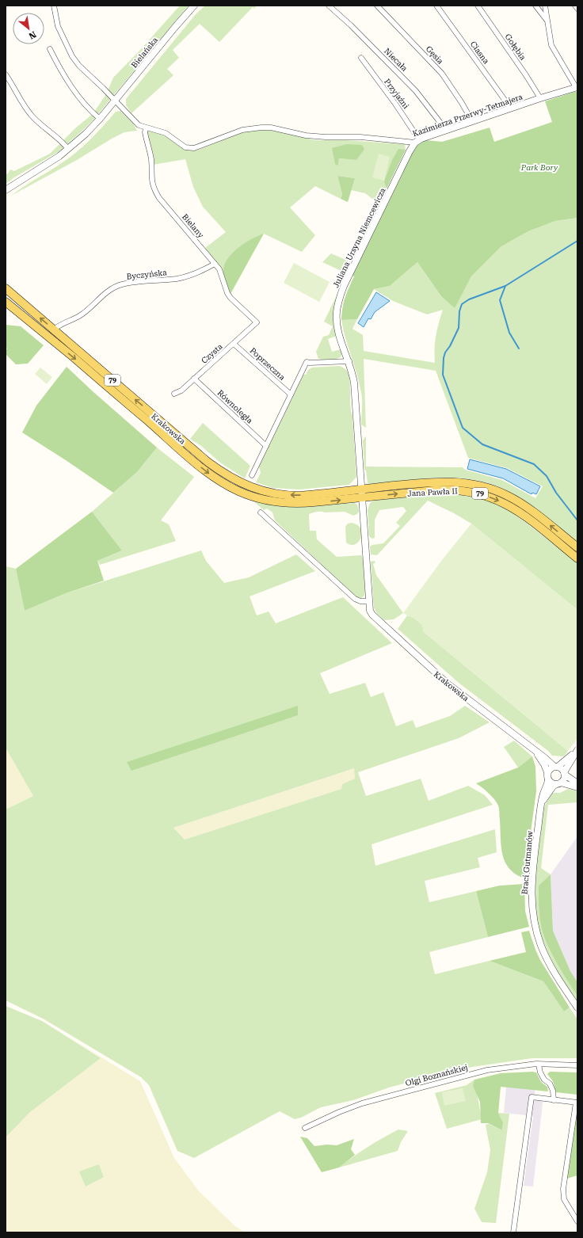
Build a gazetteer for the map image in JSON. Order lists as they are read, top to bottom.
{
  "streets": {
    "main road": ["79", "Krakowska", "Jana Pawła II"],
    "street": [
      "Gołębia",
      "Bielańska",
      "Ciasna",
      "Gęsia",
      "Niecała",
      "Przyjaźni",
      "Kazimierza Przerwy-Tetmajera",
      "Bielany",
      "Juliana Ursyna Niemcewicza",
      "Byczyńska",
      "Czysta",
      "Poprzeczna",
      "Równoległa",
      "Braci Gutmanów",
      "Olgi Boznańskiej"
    ]
  },
  "crossings": [
    ["Gołębia", "Kazimierza Przerwy-Tetmajera"],
    ["Bielańska", "Kazimierza Przerwy-Tetmajera"],
    ["Ciasna", "Kazimierza Przerwy-Tetmajera"],
    ["Gęsia", "Kazimierza Przerwy-Tetmajera"],
    ["Niecała", "Kazimierza Przerwy-Tetmajera"],
    ["Przyjaźni", "Kazimierza Przerwy-Tetmajera"],
    ["Przyjaźni", "Juliana Ursyna Niemcewicza"],
    ["Kazimierza Przerwy-Tetmajera", "Bielany"],
    ["Kazimierza Przerwy-Tetmajera", "Juliana Ursyna Niemcewicza"],
    ["Bielany", "Byczyńska"],
    ["Bielany", "Czysta"],
    ["Juliana Ursyna Niemcewicza", "Krakowska"],
    ["Juliana Ursyna Niemcewicza", "Jana Pawła II"],
    ["Byczyńska", "Krakowska"],
    ["Czysta", "Poprzeczna"],
    ["Czysta", "Równoległa"],
    ["Krakowska", "Jana Pawła II"],
    ["Krakowska", "Braci Gutmanów"]
  ],
  "parks": ["Park Bory"],
  "north": "bottom right"
}
